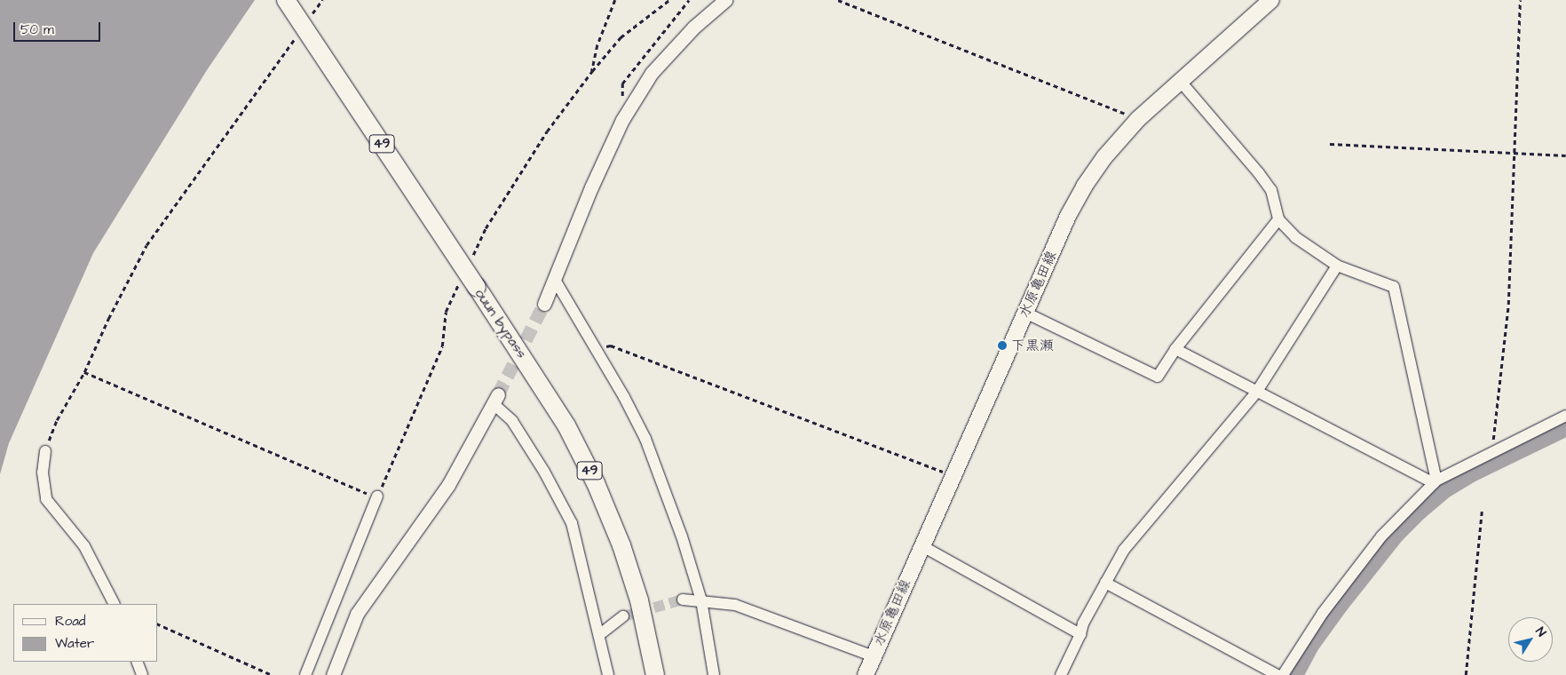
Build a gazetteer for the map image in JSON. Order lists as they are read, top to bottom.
{
  "streets": {
    "highway": ["49", "ouun bypass"],
    "main road": ["水原亀田線"]
  },
  "places": ["下黒瀬"],
  "legend": ["Road", "Water"],
  "scale_bar": "50 m",
  "north": "top right"
}
